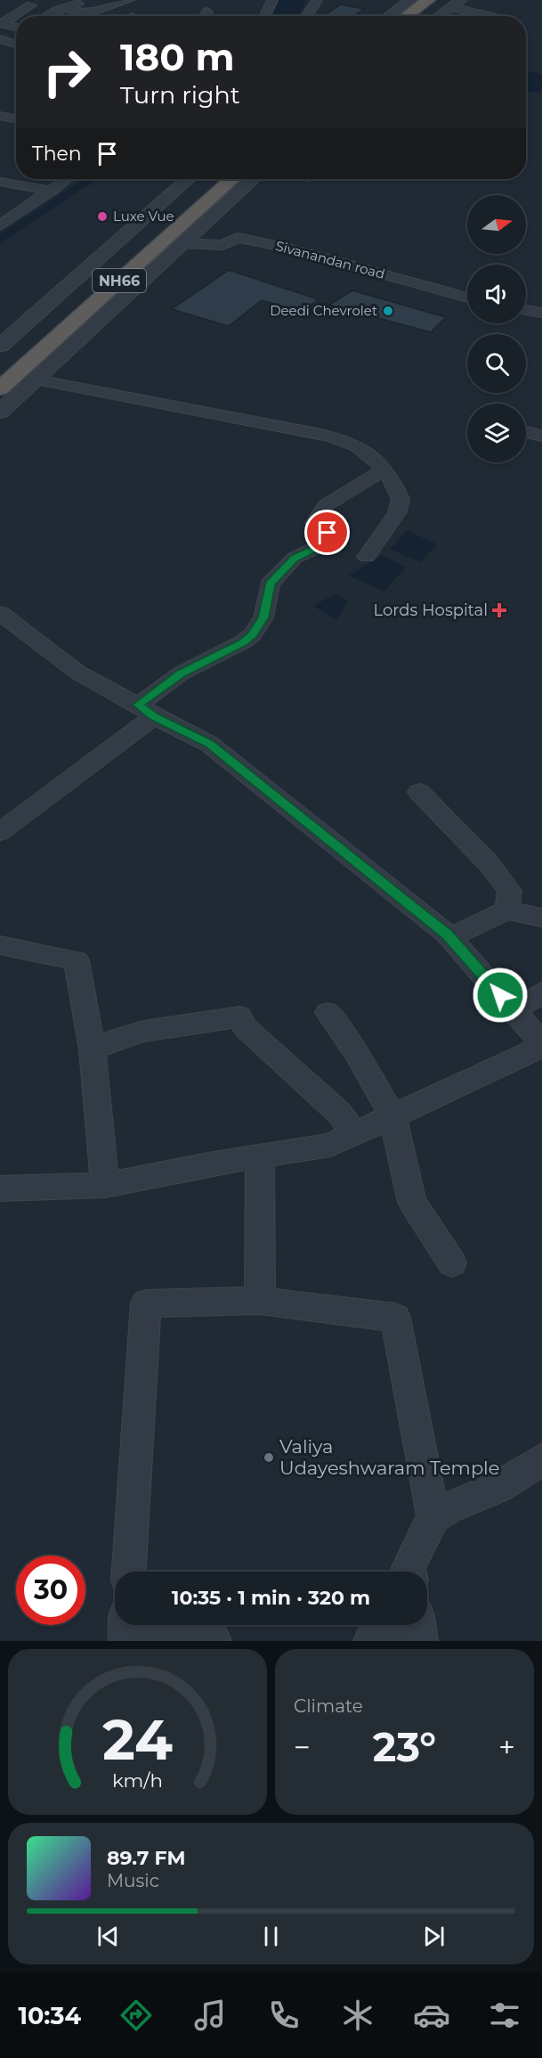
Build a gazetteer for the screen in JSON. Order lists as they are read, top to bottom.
{
  "streets": {
    "highway": ["NH66"],
    "street": ["Sivanandan road"]
  },
  "places": {
    "other": ["Luxe Vue", "Deedi Chevrolet", "Valiya Udayeshwaram Temple"],
    "health": ["Lords Hospital"]
  },
  "north": "right",
  "page": {
    "turn": ["180 m", "Turn right"],
    "then": "Then",
    "limit": "30",
    "trip": "10:35 · 1 min · 320 m",
    "tile": "Climate",
    "heat": ["−", "23°", "+"],
    "song": ["89.7 FM", "Music"],
    "tabs": "10:34",
    "gauge": ["24", "km/h"]
  }
}
